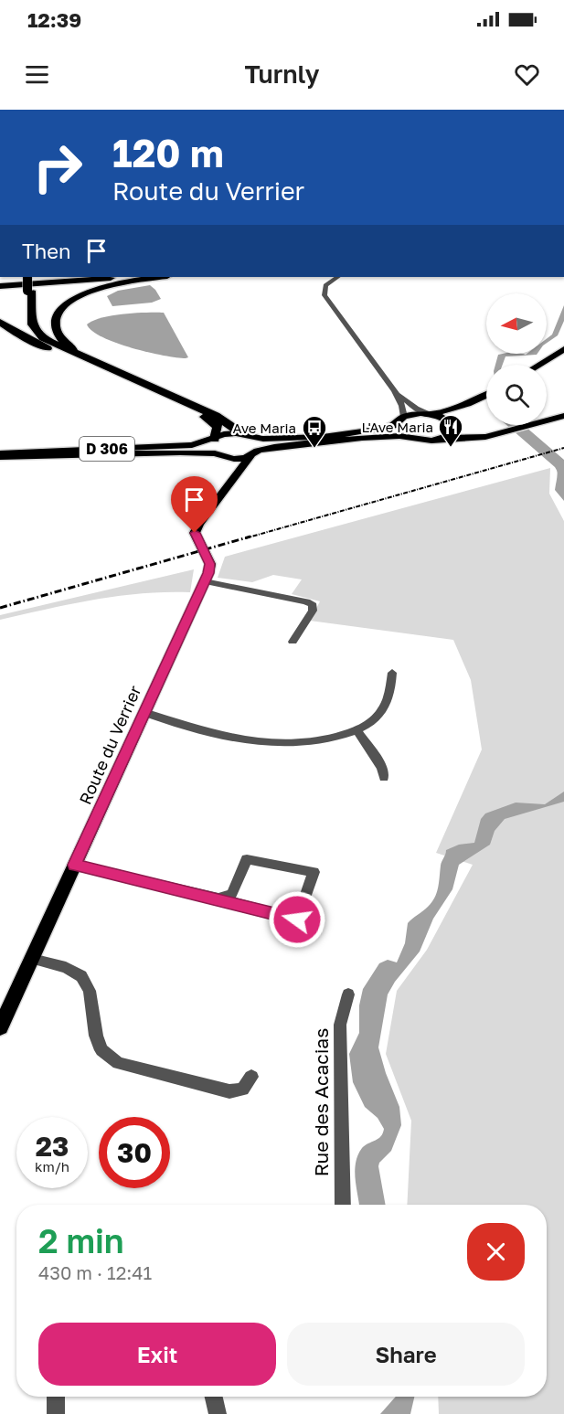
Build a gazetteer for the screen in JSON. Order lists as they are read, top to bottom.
{
  "streets": {
    "main road": ["D 306", "Route du Verrier"],
    "street": ["Rue des Acacias"]
  },
  "places": {
    "restaurant": ["L'Ave Maria"],
    "bus stop": ["Ave Maria"]
  },
  "north": "left",
  "page": {
    "status": "12:39",
    "header": "Turnly",
    "turn": ["120 m", "Route du Verrier"],
    "then": "Then",
    "speed": "23 km/h",
    "limit": "30",
    "heading": ["2 min", "430 m · 12:41"],
    "buttons": ["Exit", "Share"]
  }
}
